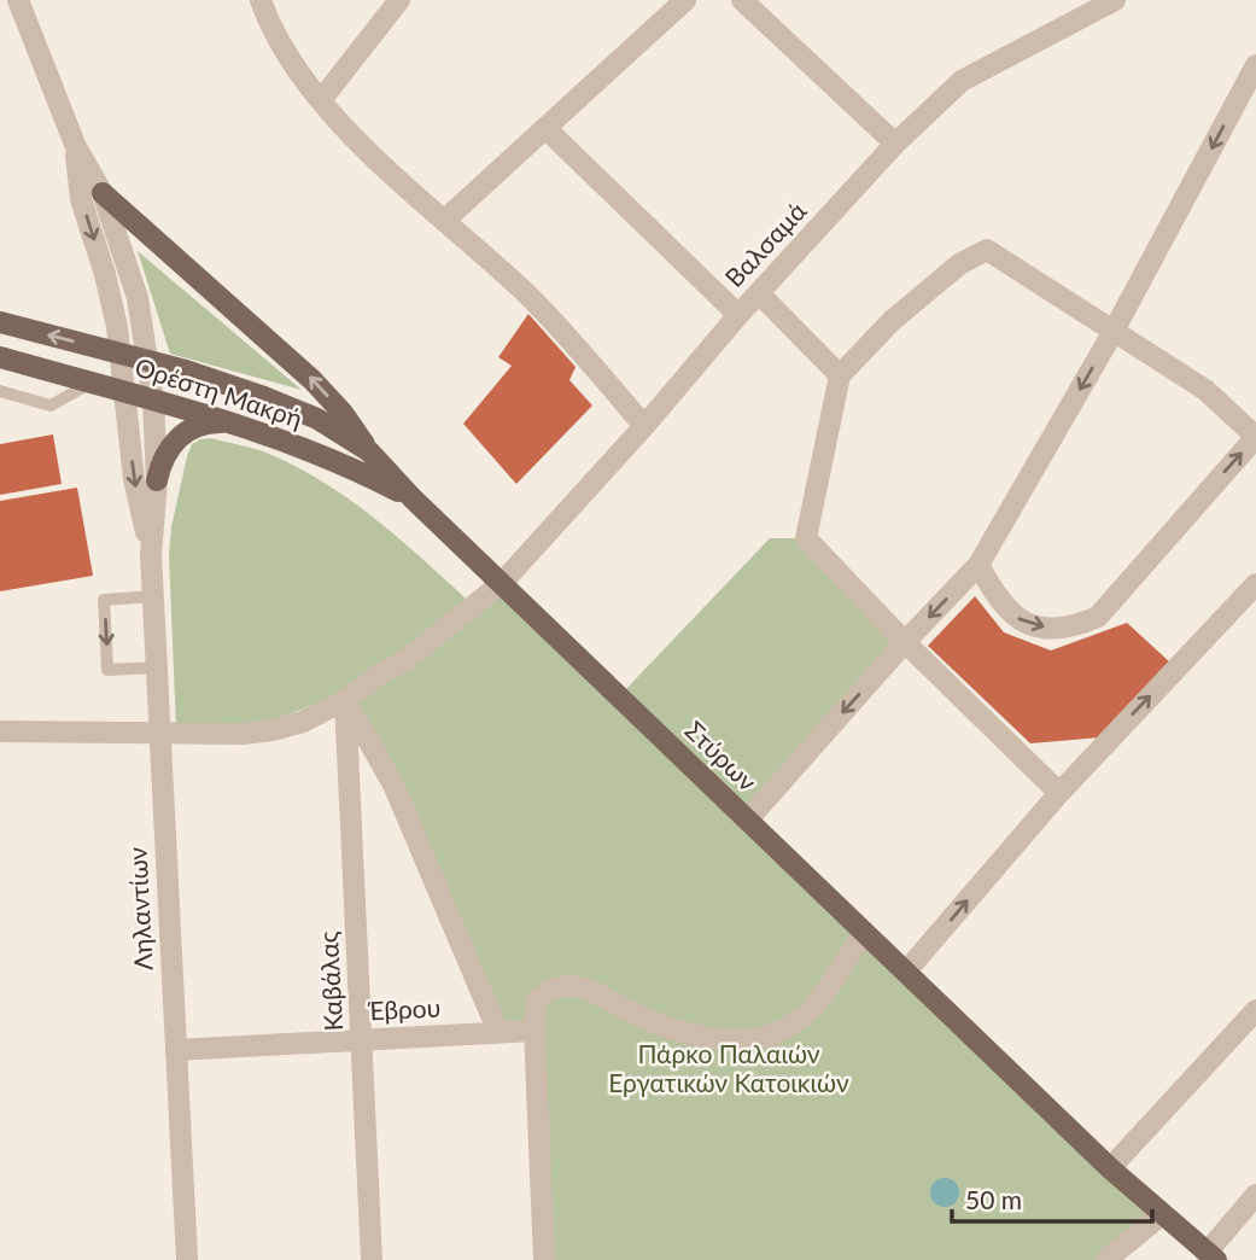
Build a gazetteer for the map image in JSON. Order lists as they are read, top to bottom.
{
  "streets": {
    "main road": ["Ορέστη Μακρή", "Στύρων"],
    "street": [
      "Βαλσαμά",
      "Ληλαντίων",
      "Καβάλας",
      "Έβρου"
    ]
  },
  "crossings": [
    ["Βαλσαμά", "Στύρων"],
    ["Βαλσαμά", "Ληλαντίων"],
    ["Βαλσαμά", "Καβάλας"],
    ["Ορέστη Μακρή", "Στύρων"],
    ["Ορέστη Μακρή", "Ληλαντίων"],
    ["Στύρων", "Ληλαντίων"],
    ["Ληλαντίων", "Έβρου"],
    ["Καβάλας", "Έβρου"]
  ],
  "parks": ["Πάρκο Παλαιών Εργατικών Κατοικιών"],
  "scale_bar": "50 m"
}
